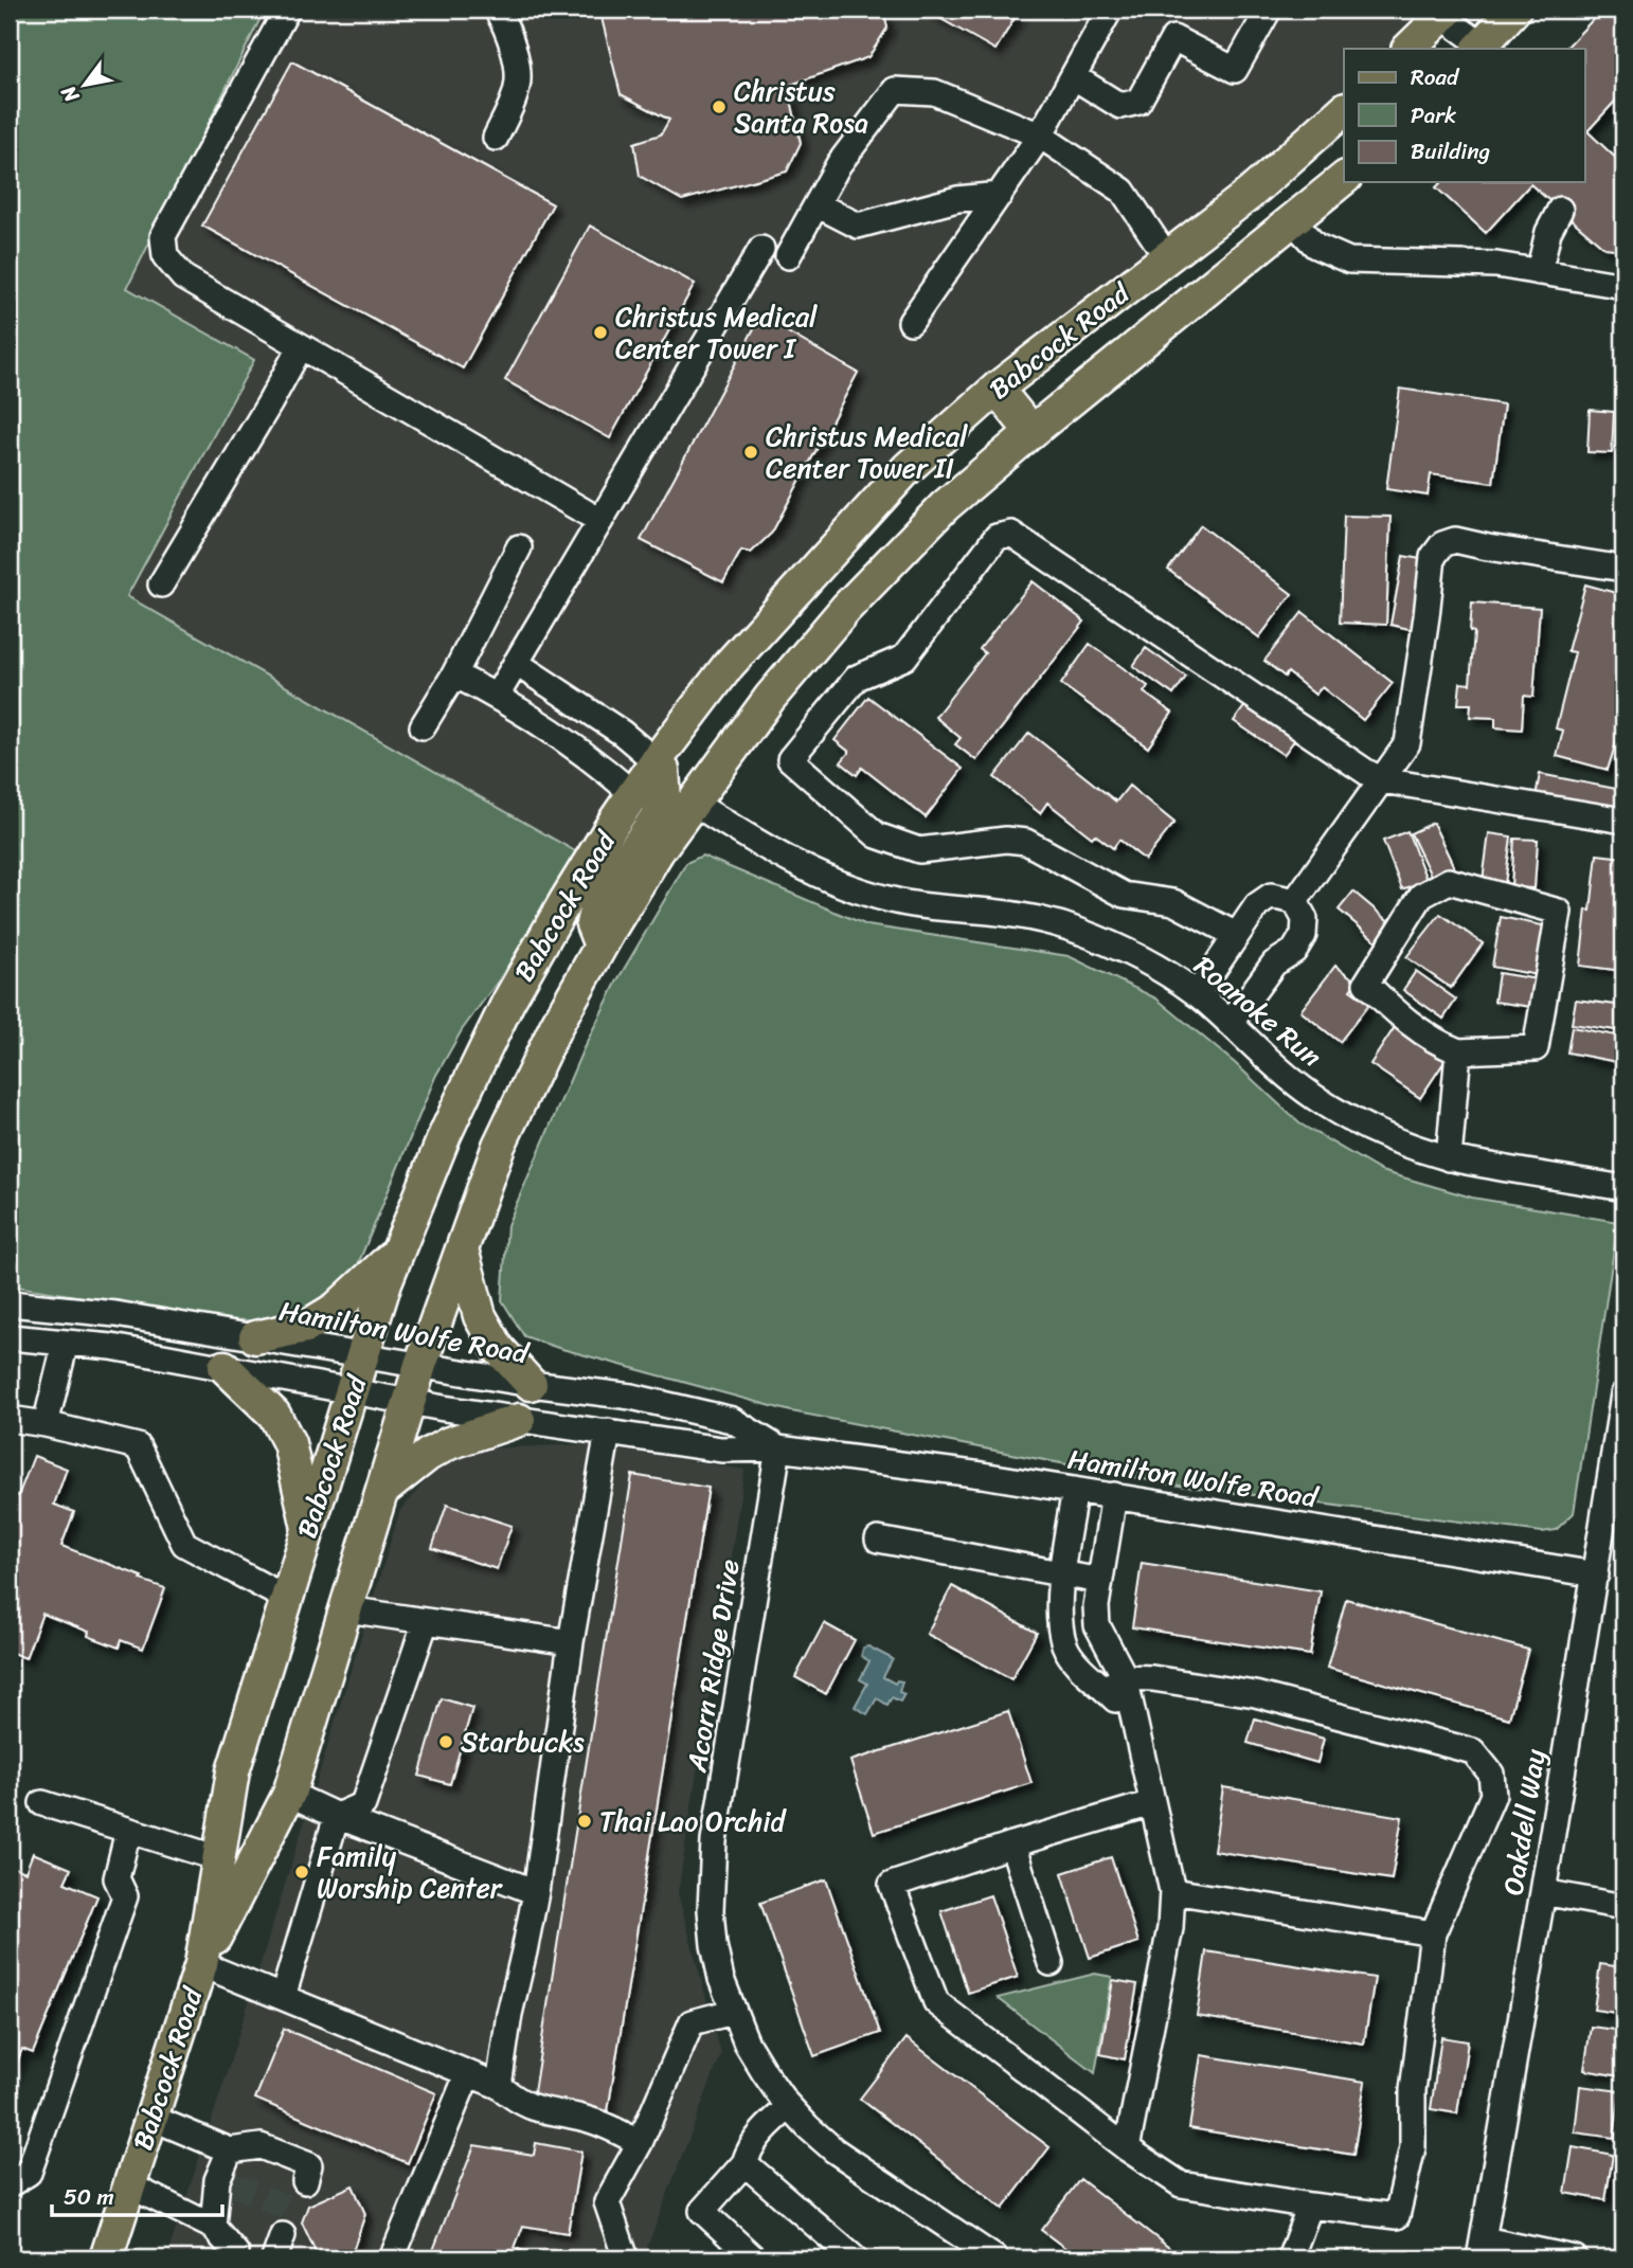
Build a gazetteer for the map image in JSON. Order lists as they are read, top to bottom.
{
  "streets": {
    "main road": ["Babcock Road"],
    "street": [
      "Roanoke Run",
      "Hamilton Wolfe Road",
      "Acorn Ridge Drive",
      "Oakdell Way"
    ]
  },
  "crossings": [
    ["Babcock Road", "Roanoke Run"],
    ["Babcock Road", "Hamilton Wolfe Road"],
    ["Hamilton Wolfe Road", "Acorn Ridge Drive"],
    ["Hamilton Wolfe Road", "Oakdell Way"]
  ],
  "places": [
    "Christus Santa Rosa",
    "Christus Medical Center Tower I",
    "Christus Medical Center Tower II",
    "Starbucks",
    "Thai Lao Orchid",
    "Family Worship Center"
  ],
  "legend": ["Road", "Park", "Building"],
  "scale_bar": "50 m",
  "north": "bottom left"
}
